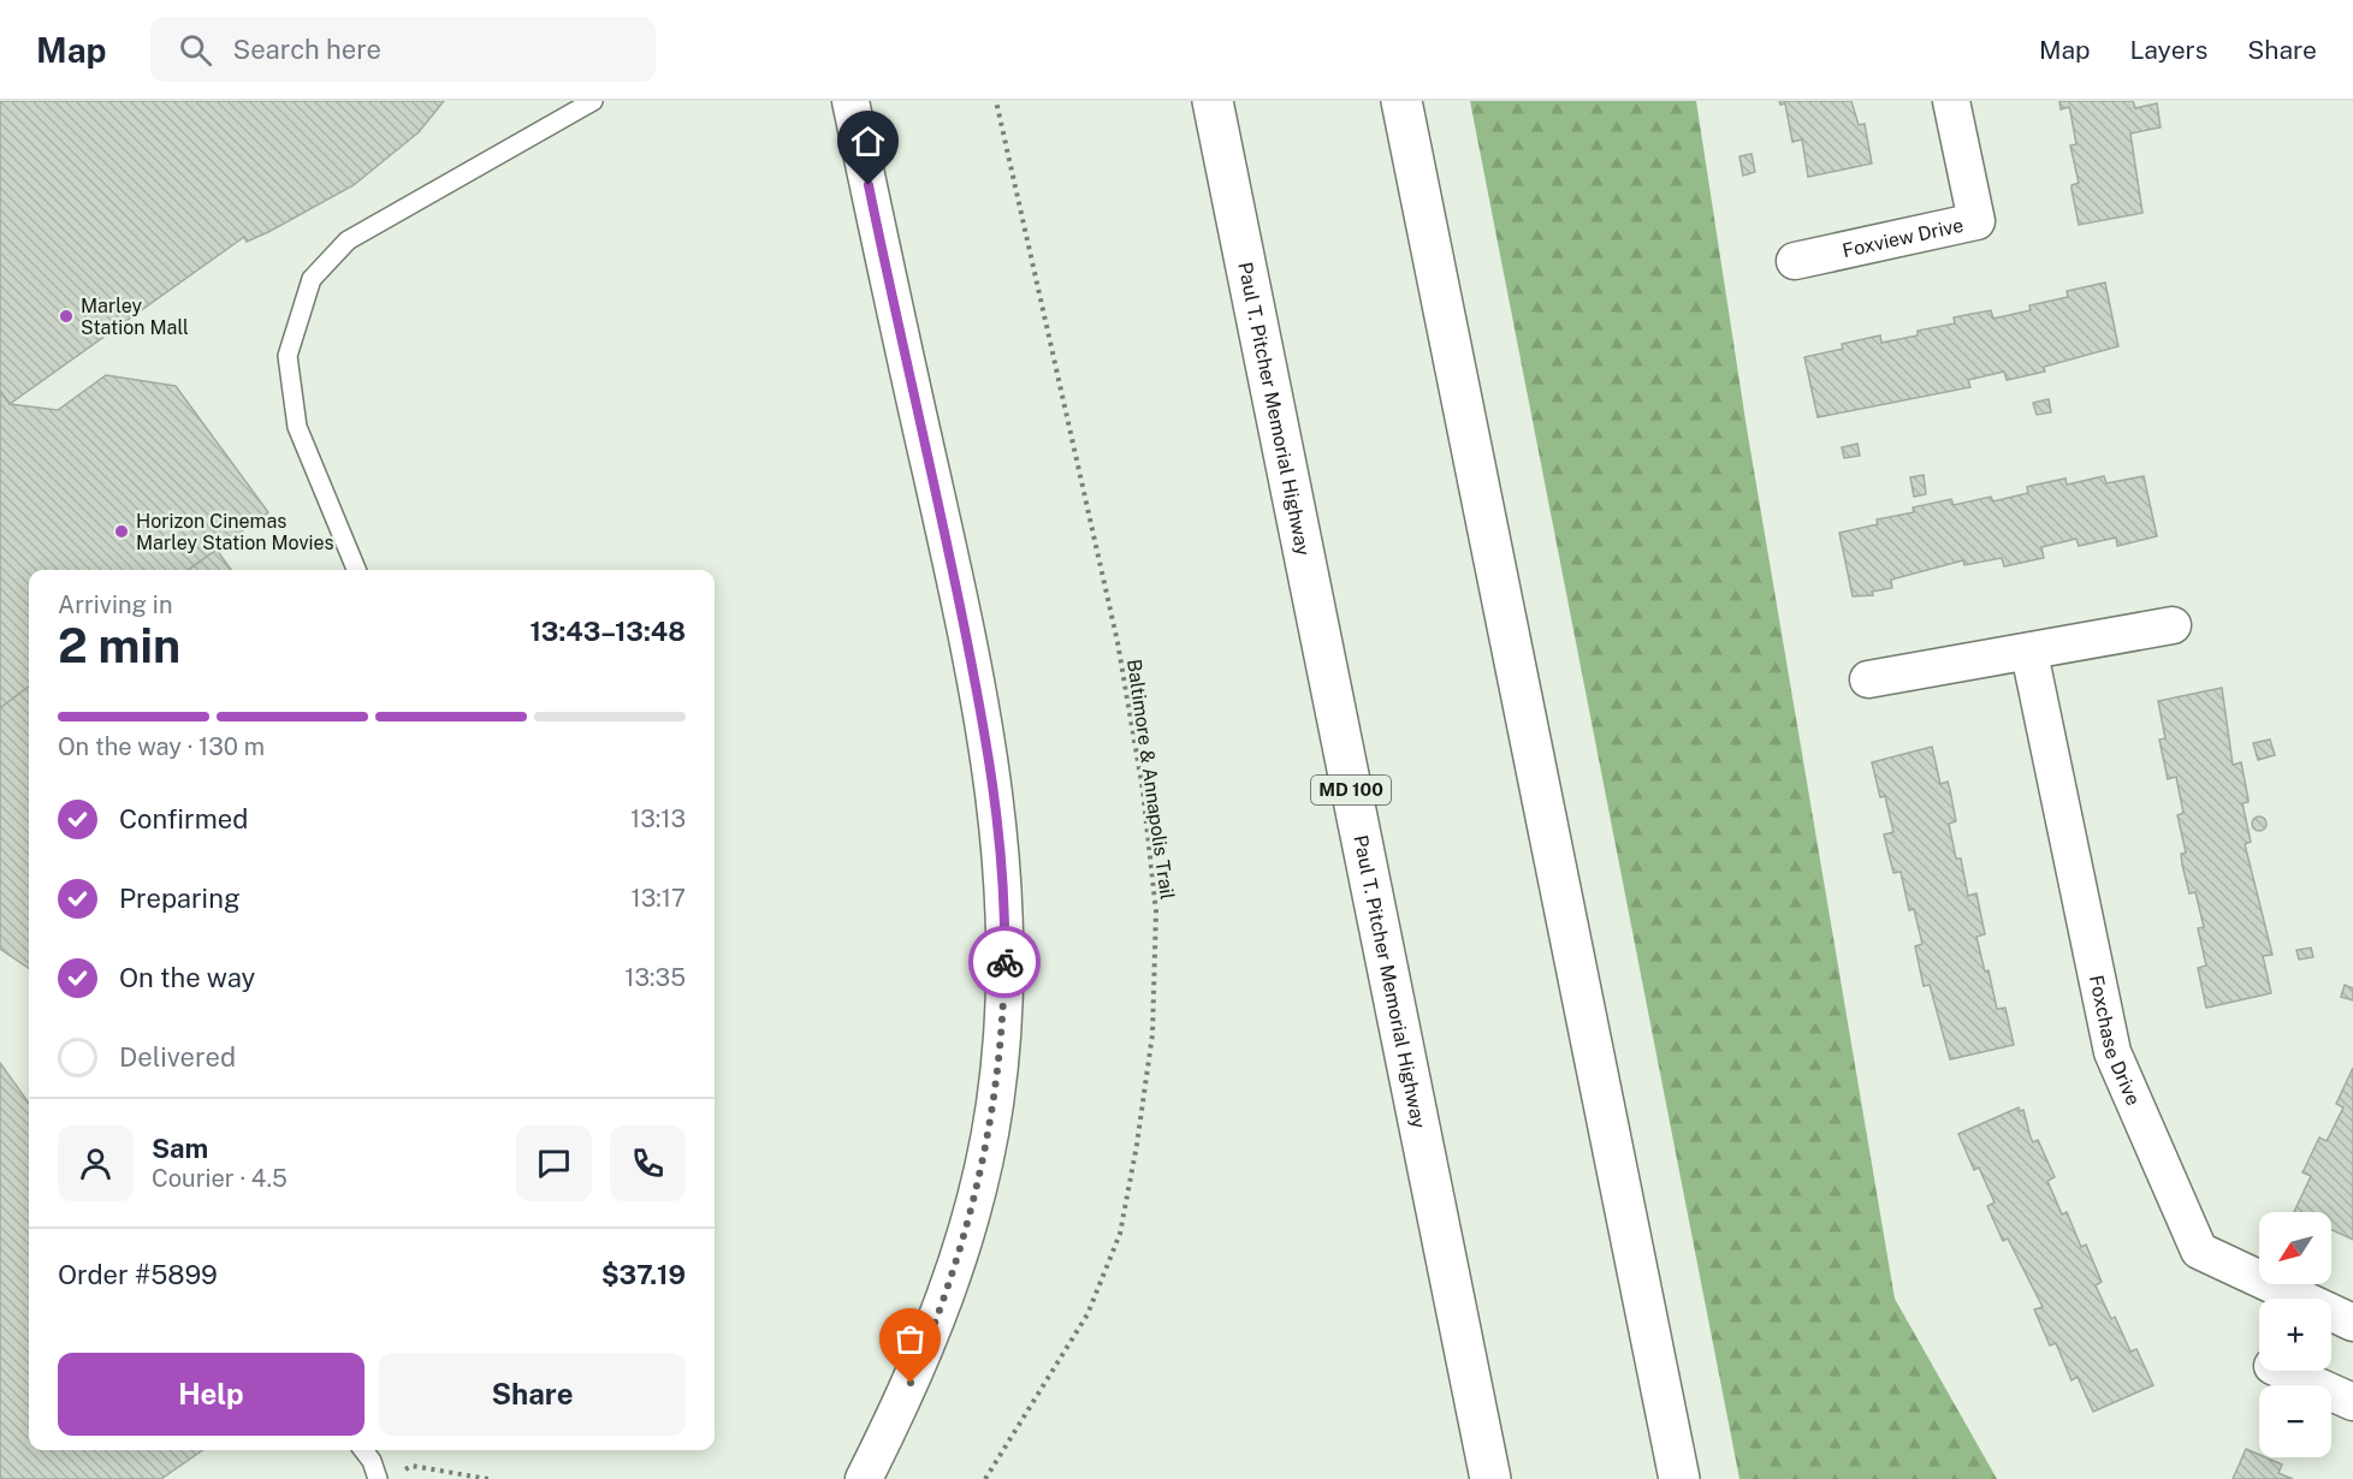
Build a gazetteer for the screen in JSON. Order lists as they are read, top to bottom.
{
  "streets": {
    "highway": ["Paul T. Pitcher Memorial Highway", "MD 100"],
    "street": ["Foxview Drive", "Foxchase Drive"],
    "path": ["Baltimore & Annapolis Trail"]
  },
  "places": ["Marley Station Mall", "Horizon Cinemas Marley Station Movies"],
  "north": "bottom left",
  "page": {
    "header": "Map",
    "search": "Search here",
    "nav": ["Map", "Layers", "Share"],
    "heading": ["2 min", "Arriving in", "13:43–13:48"],
    "panel": [
      "Sam",
      "Courier · 4.5",
      "Order #5899",
      "$37.19"
    ],
    "bar": "On the way · 130 m",
    "list": [
      ["Confirmed", "13:13"],
      ["Preparing", "13:17"],
      ["On the way", "13:35"],
      "Delivered"
    ],
    "map_buttons": ["+", "−"],
    "buttons": ["Help", "Share"]
  }
}
